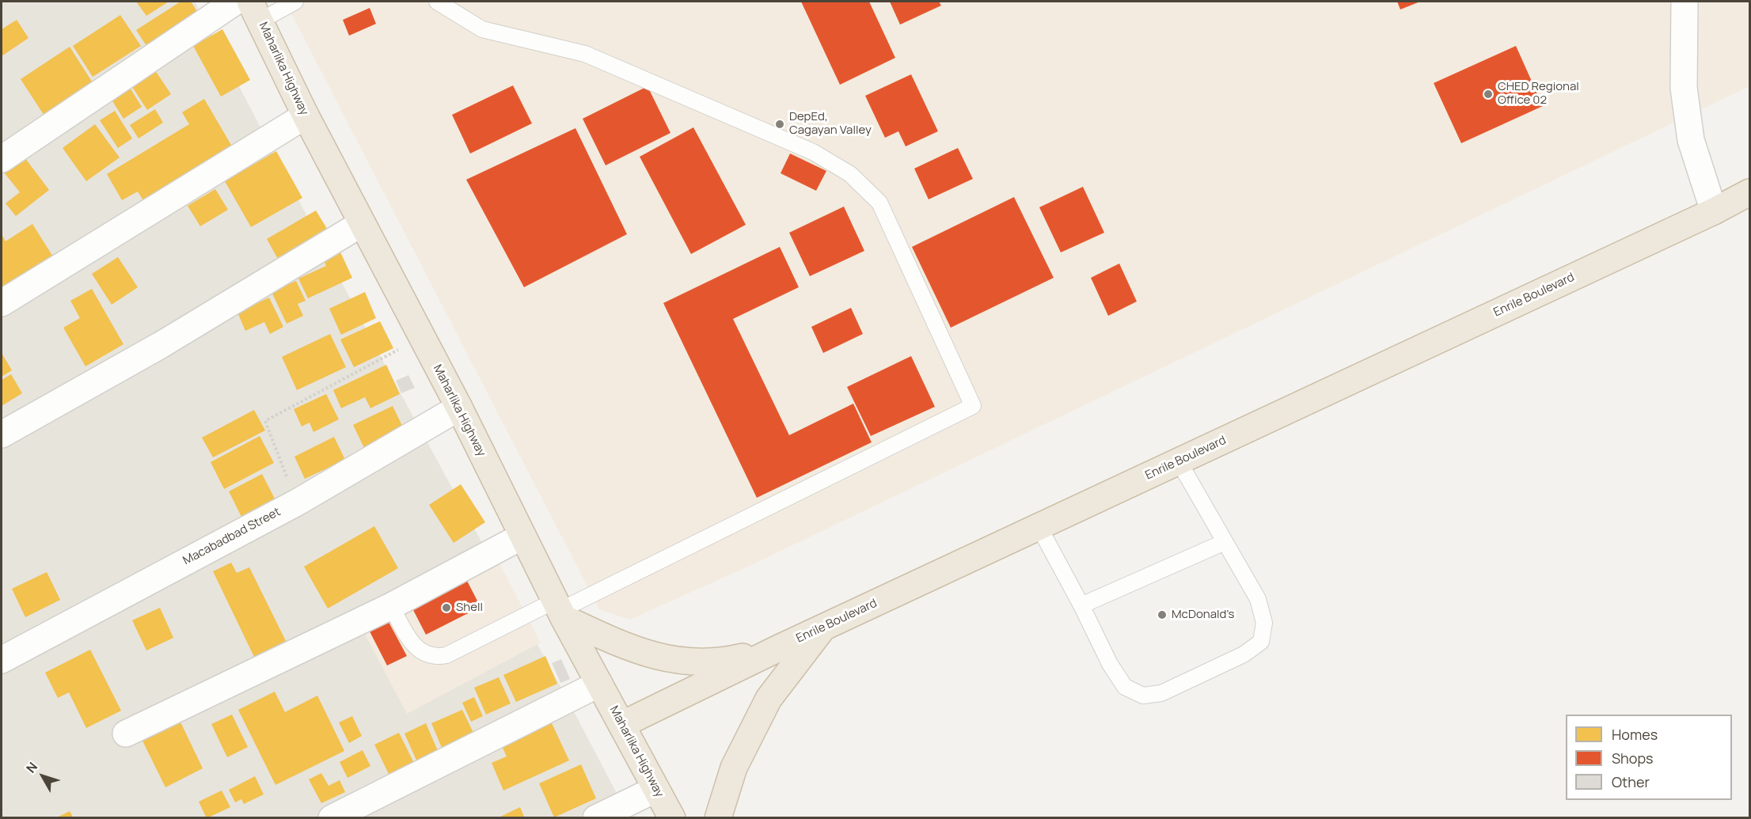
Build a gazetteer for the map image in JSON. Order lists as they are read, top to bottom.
{
  "streets": {
    "highway": ["Maharlika Highway", "Enrile Boulevard"],
    "street": ["Macabadbad Street"]
  },
  "crossings": [
    ["Maharlika Highway", "Enrile Boulevard"],
    ["Maharlika Highway", "Macabadbad Street"]
  ],
  "places": [
    "CHED Regional Office 02",
    "DepEd, Cagayan Valley",
    "Shell",
    "McDonald's"
  ],
  "legend": ["Homes", "Shops", "Other"],
  "north": "top left"
}
